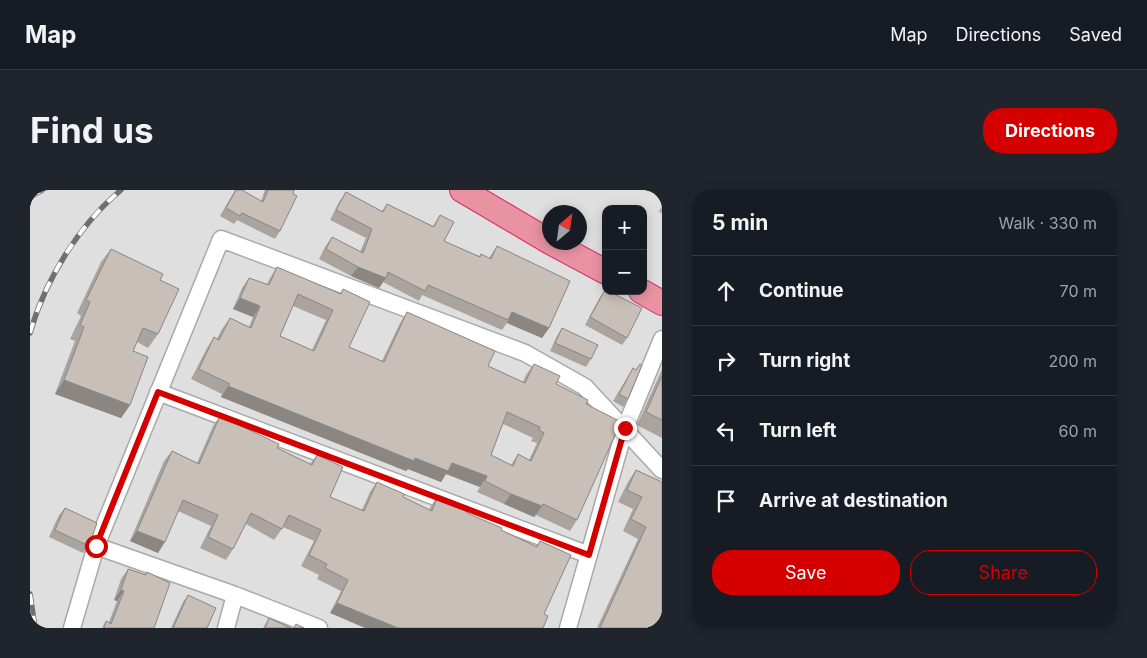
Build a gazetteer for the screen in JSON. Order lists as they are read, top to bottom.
{
  "north": "top right",
  "page": {
    "header": "Map",
    "nav": ["Map", "Directions", "Saved"],
    "buttons": [
      "Directions",
      ["Save", "Share"]
    ],
    "title": "Find us",
    "heading": ["5 min", "Walk · 330 m"],
    "map_buttons": ["+", "−"],
    "list": [
      ["Continue", "70 m"],
      ["Turn right", "200 m"],
      ["Turn left", "60 m"],
      "Arrive at destination"
    ]
  }
}
